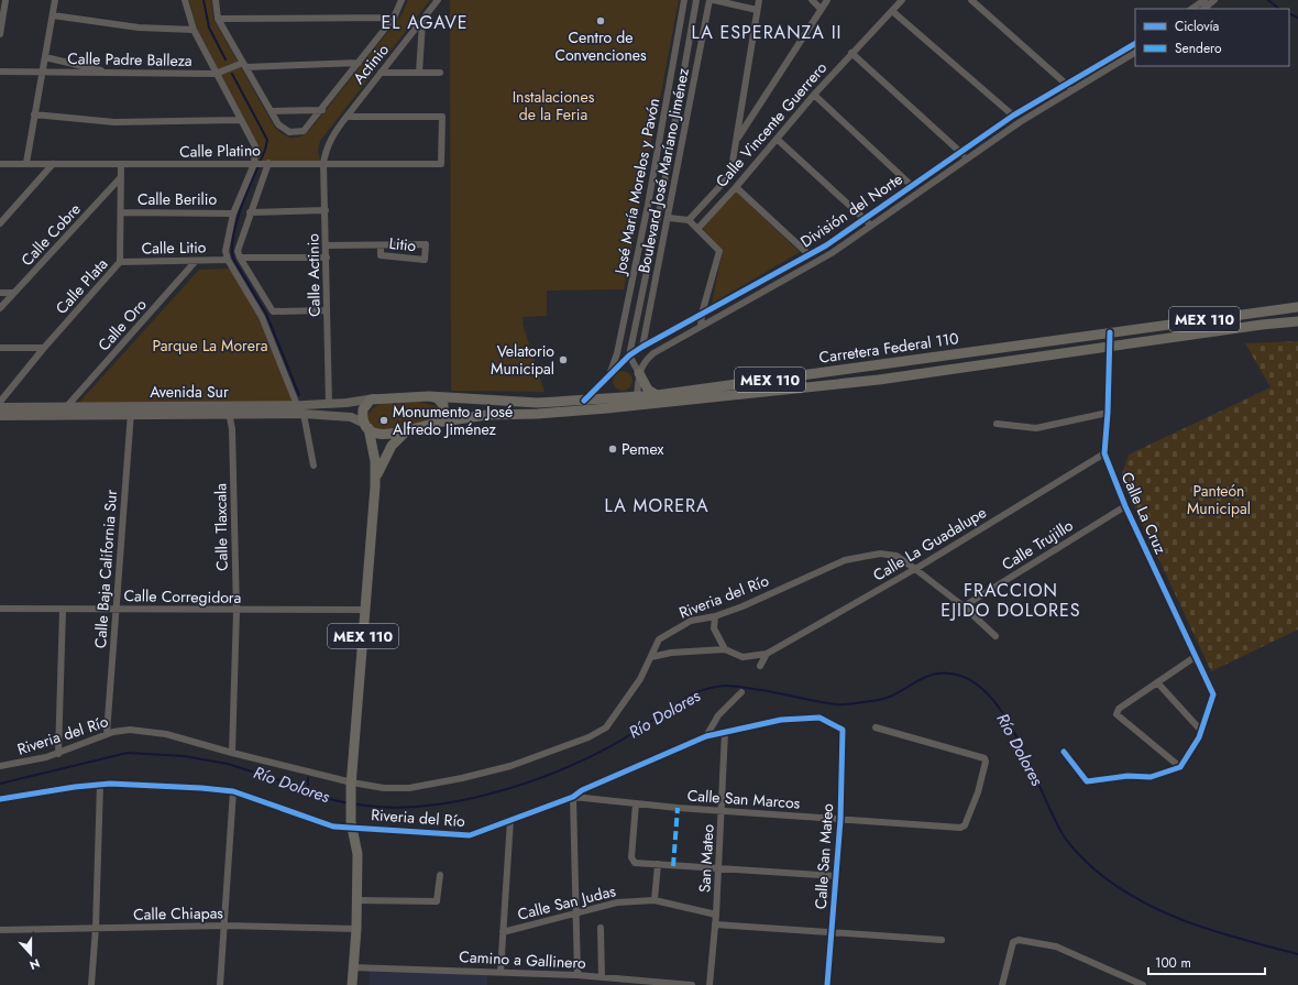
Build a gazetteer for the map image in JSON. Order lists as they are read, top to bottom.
{
  "streets": {
    "main road": ["MEX 110", "Carretera Federal 110", "Avenida Sur"],
    "street": [
      "Calle Padre Balleza",
      "Actinio",
      "Calle Vincente Guerrero",
      "Calle Platino",
      "Boulevard José Maríano Jiménez",
      "José María Morelos y Pavón",
      "Calle Berilio",
      "División del Norte",
      "Calle Cobre",
      "Litio",
      "Calle Litio",
      "Calle Actinio",
      "Calle Plata",
      "Calle Oro",
      "Calle La Cruz",
      "Calle Tlaxcala",
      "Calle La Guadalupe",
      "Calle Trujillo",
      "Calle Baja California Sur",
      "Calle Corregidora",
      "Riveria del Río",
      "Calle San Marcos",
      "Calle San Mateo",
      "San Mateo",
      "Calle San Judas",
      "Calle Chiapas",
      "Camino a Gallinero"
    ]
  },
  "crossings": [
    ["Actinio", "Calle Platino"],
    ["Actinio", "Calle Actinio"],
    ["Calle Platino", "Calle Actinio"],
    ["Calle Platino", "Calle Plata"],
    ["Boulevard José Maríano Jiménez", "División del Norte"],
    ["José María Morelos y Pavón", "División del Norte"],
    ["Calle Berilio", "Calle Plata"],
    ["División del Norte", "Carretera Federal 110"],
    ["Calle Cobre", "Calle Plata"],
    ["Litio", "Calle Actinio"],
    ["Calle Litio", "Calle Plata"],
    ["Calle Litio", "Calle Oro"],
    ["Calle Actinio", "Avenida Sur"],
    ["MEX 110", "Carretera Federal 110"],
    ["MEX 110", "Avenida Sur"],
    ["MEX 110", "Calle Corregidora"],
    ["MEX 110", "Riveria del Río"],
    ["MEX 110", "Calle Chiapas"],
    ["MEX 110", "Camino a Gallinero"],
    ["Calle Oro", "Avenida Sur"],
    ["Carretera Federal 110", "Calle La Cruz"],
    ["Avenida Sur", "Calle Tlaxcala"],
    ["Avenida Sur", "Calle Baja California Sur"],
    ["Calle La Cruz", "Calle La Guadalupe"],
    ["Calle La Cruz", "Calle Trujillo"],
    ["Calle Tlaxcala", "Calle Corregidora"],
    ["Calle Tlaxcala", "Riveria del Río"],
    ["Calle La Guadalupe", "Riveria del Río"],
    ["Calle Trujillo", "Riveria del Río"],
    ["Calle Baja California Sur", "Calle Corregidora"],
    ["Calle Baja California Sur", "Riveria del Río"],
    ["Riveria del Río", "Calle San Marcos"],
    ["Riveria del Río", "Calle San Mateo"],
    ["Riveria del Río", "San Mateo"],
    ["Calle San Marcos", "Calle San Mateo"],
    ["Calle San Marcos", "San Mateo"],
    ["San Mateo", "Calle San Judas"]
  ],
  "districts": [
    "EL AGAVE",
    "LA ESPERANZA II",
    "LA MORERA",
    "FRACCION EJIDO DOLORES"
  ],
  "water": ["Río Dolores"],
  "parks": ["Instalaciones de la Feria", "Parque La Morera", "Panteón Municipal"],
  "places": [
    "Centro de Convenciones",
    "Velatorio Municipal",
    "Monumento a José Alfredo Jiménez",
    "Pemex"
  ],
  "legend": ["Ciclovía", "Sendero"],
  "scale_bar": "100 m",
  "north": "bottom"
}
